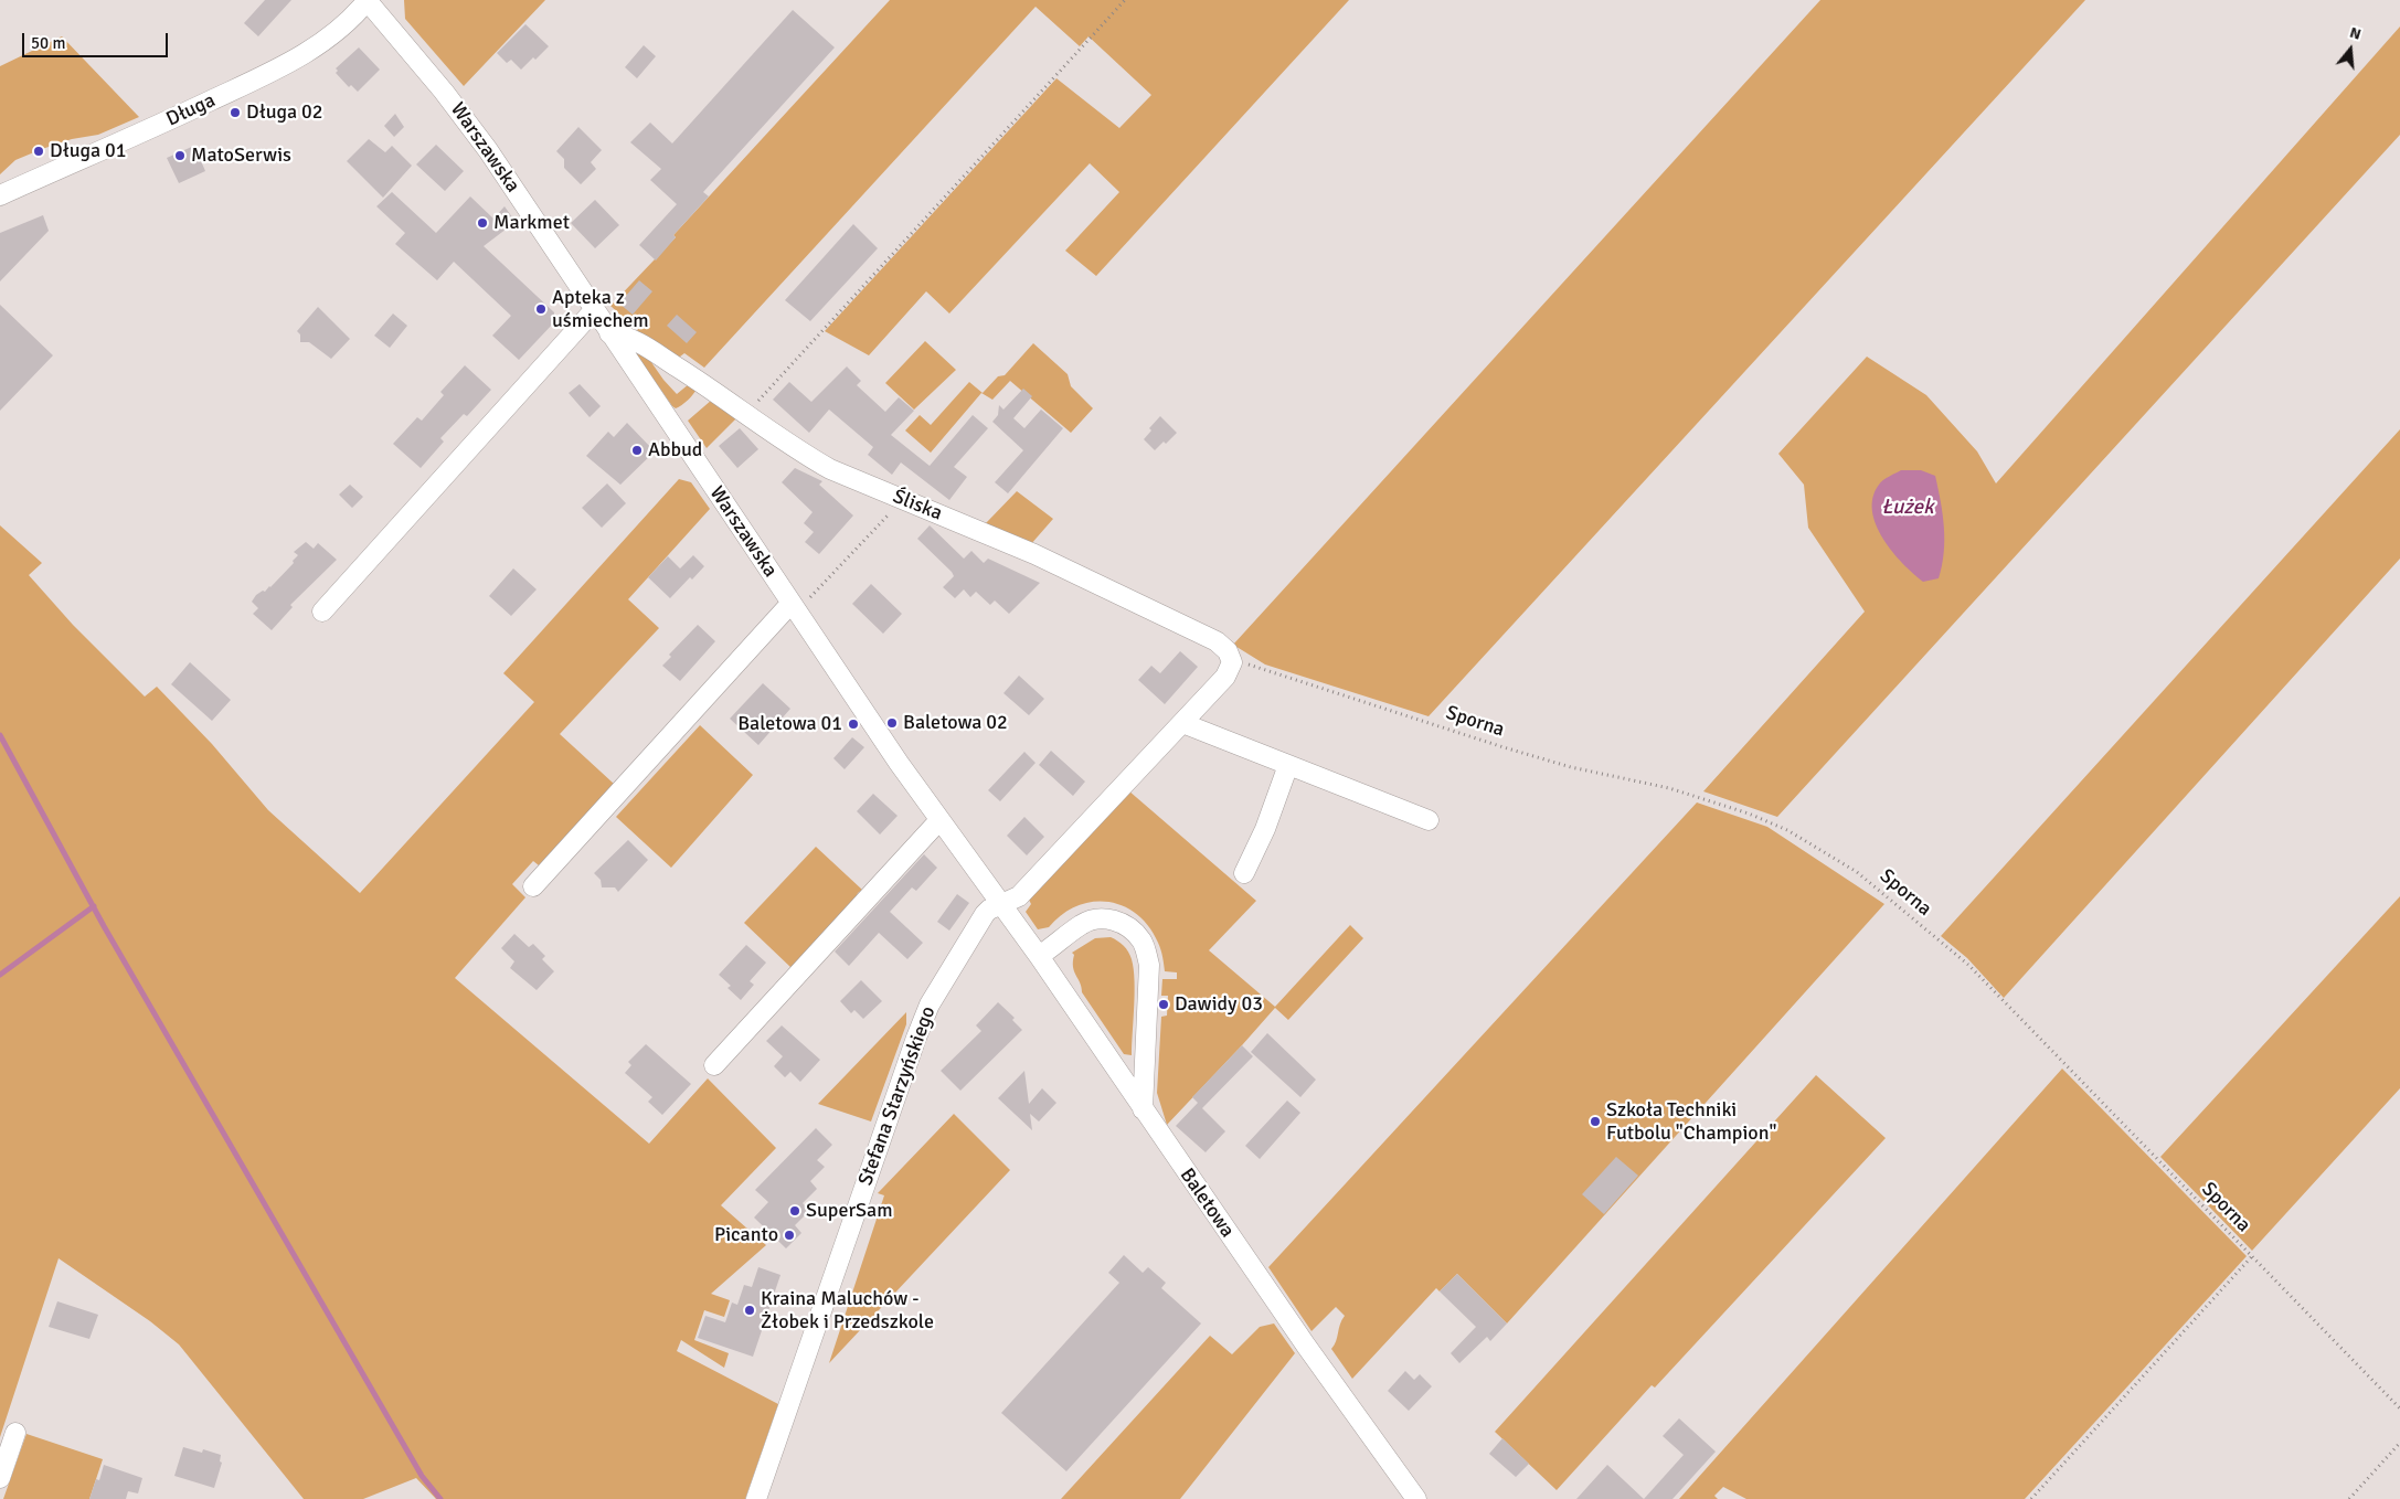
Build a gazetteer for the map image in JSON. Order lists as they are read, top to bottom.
{
  "streets": {
    "street": [
      "Długa",
      "Warszawska",
      "Śliska",
      "Stefana Starzyńskiego",
      "Baletowa"
    ],
    "path": ["Sporna"]
  },
  "crossings": [
    ["Długa", "Warszawska"],
    ["Warszawska", "Śliska"],
    ["Warszawska", "Stefana Starzyńskiego"],
    ["Warszawska", "Baletowa"],
    ["Śliska", "Sporna"],
    ["Śliska", "Stefana Starzyńskiego"],
    ["Sporna", "Stefana Starzyńskiego"],
    ["Stefana Starzyńskiego", "Baletowa"]
  ],
  "water": ["Łużek"],
  "places": [
    "Długa 02",
    "Długa 01",
    "MatoSerwis",
    "Markmet",
    "Apteka z uśmiechem",
    "Abbud",
    "Baletowa 02",
    "Baletowa 01",
    "Dawidy 03",
    "Szkoła Techniki Futbolu \"Champion\"",
    "SuperSam",
    "Picanto",
    "Kraina Maluchów - Żłobek i Przedszkole"
  ],
  "scale_bar": "50 m",
  "north": "top"
}
